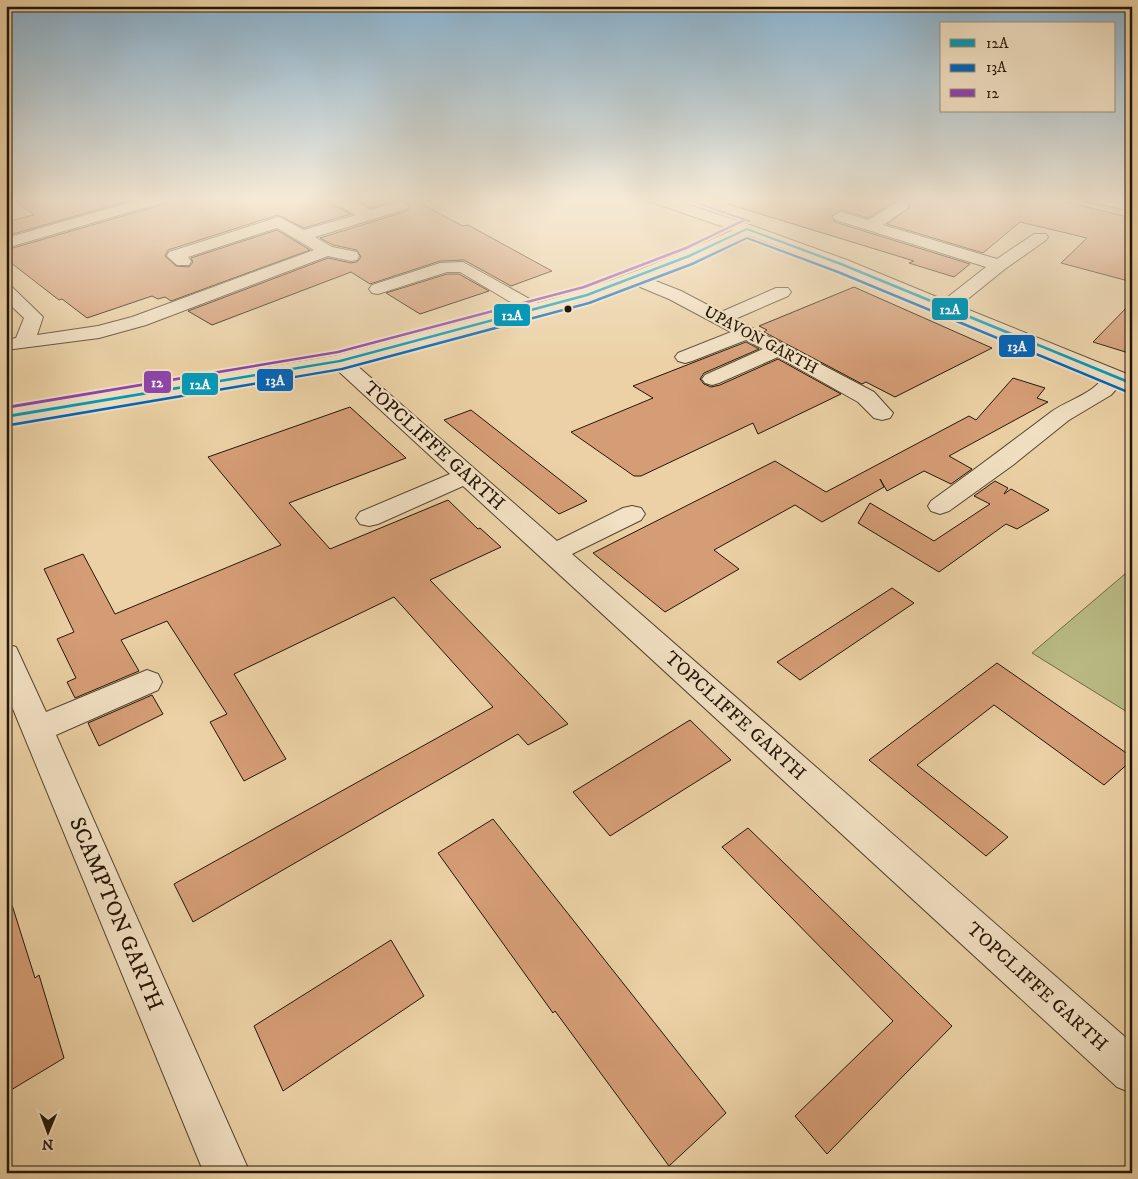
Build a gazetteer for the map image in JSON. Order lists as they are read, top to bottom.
{
  "streets": {
    "street": ["UPAVON GARTH", "TOPCLIFFE GARTH", "SCAMPTON GARTH"]
  },
  "lines": ["transit line 12A", "transit line 13A", "transit line 12"],
  "legend": ["12A", "13A", "12"],
  "north": "bottom"
}
